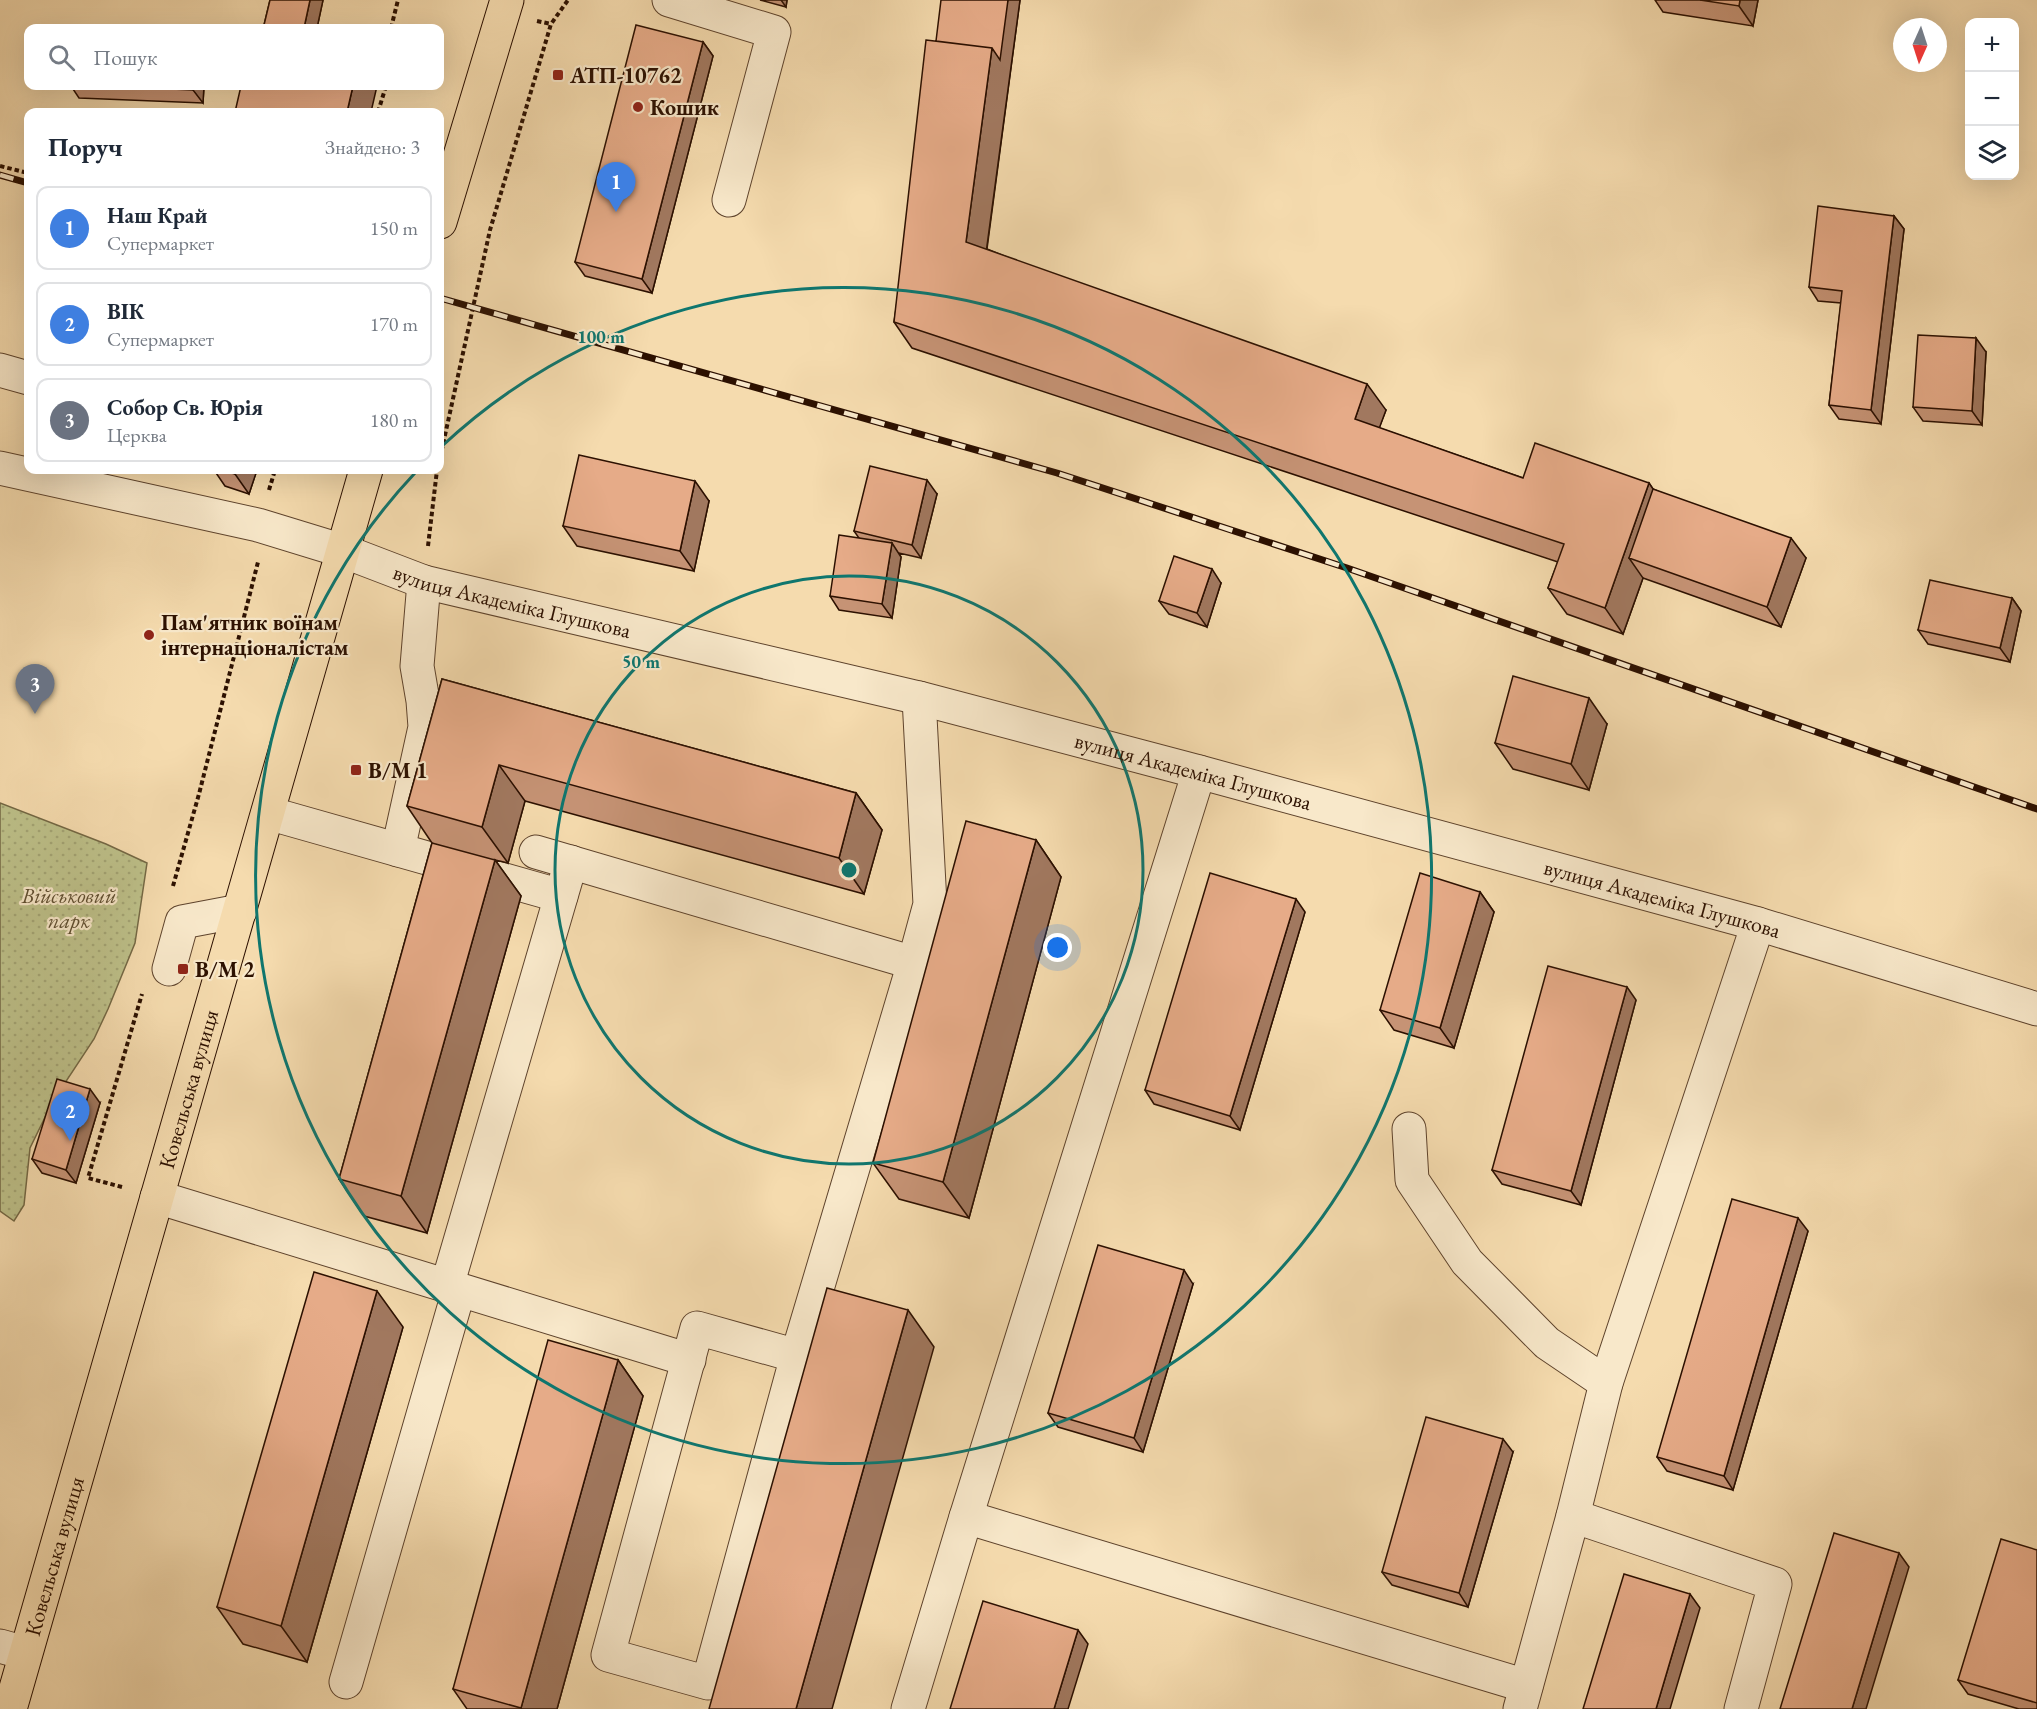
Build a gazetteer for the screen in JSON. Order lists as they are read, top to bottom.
{
  "streets": {
    "main road": ["Ковельська вулиця"],
    "street": ["вулиця Академіка Глушкова"]
  },
  "crossings": [
    ["вулиця Академіка Глушкова", "Ковельська вулиця"]
  ],
  "parks": ["Військовий парк"],
  "places": {
    "transit": ["АТП-10762", "В/М 1", "В/М 2"],
    "other": ["Кошик", "Пам'ятник воїнам інтернаціоналістам"]
  },
  "north": "bottom",
  "page": {
    "map_buttons": ["+", "−"],
    "search": "Пошук",
    "heading": ["Поруч", "Знайдено: 3"],
    "pins": ["1", "3", "2"],
    "list": [
      {
        "mark": "1",
        "name": "Наш Край",
        "note": "Супермаркет",
        "value": "150 m"
      },
      {
        "mark": "2",
        "name": "ВІК",
        "note": "Супермаркет",
        "value": "170 m"
      },
      {
        "mark": "3",
        "name": "Собор Св. Юрія",
        "note": "Церква",
        "value": "180 m"
      }
    ]
  },
  "rings": ["100 m", "50 m"]
}
